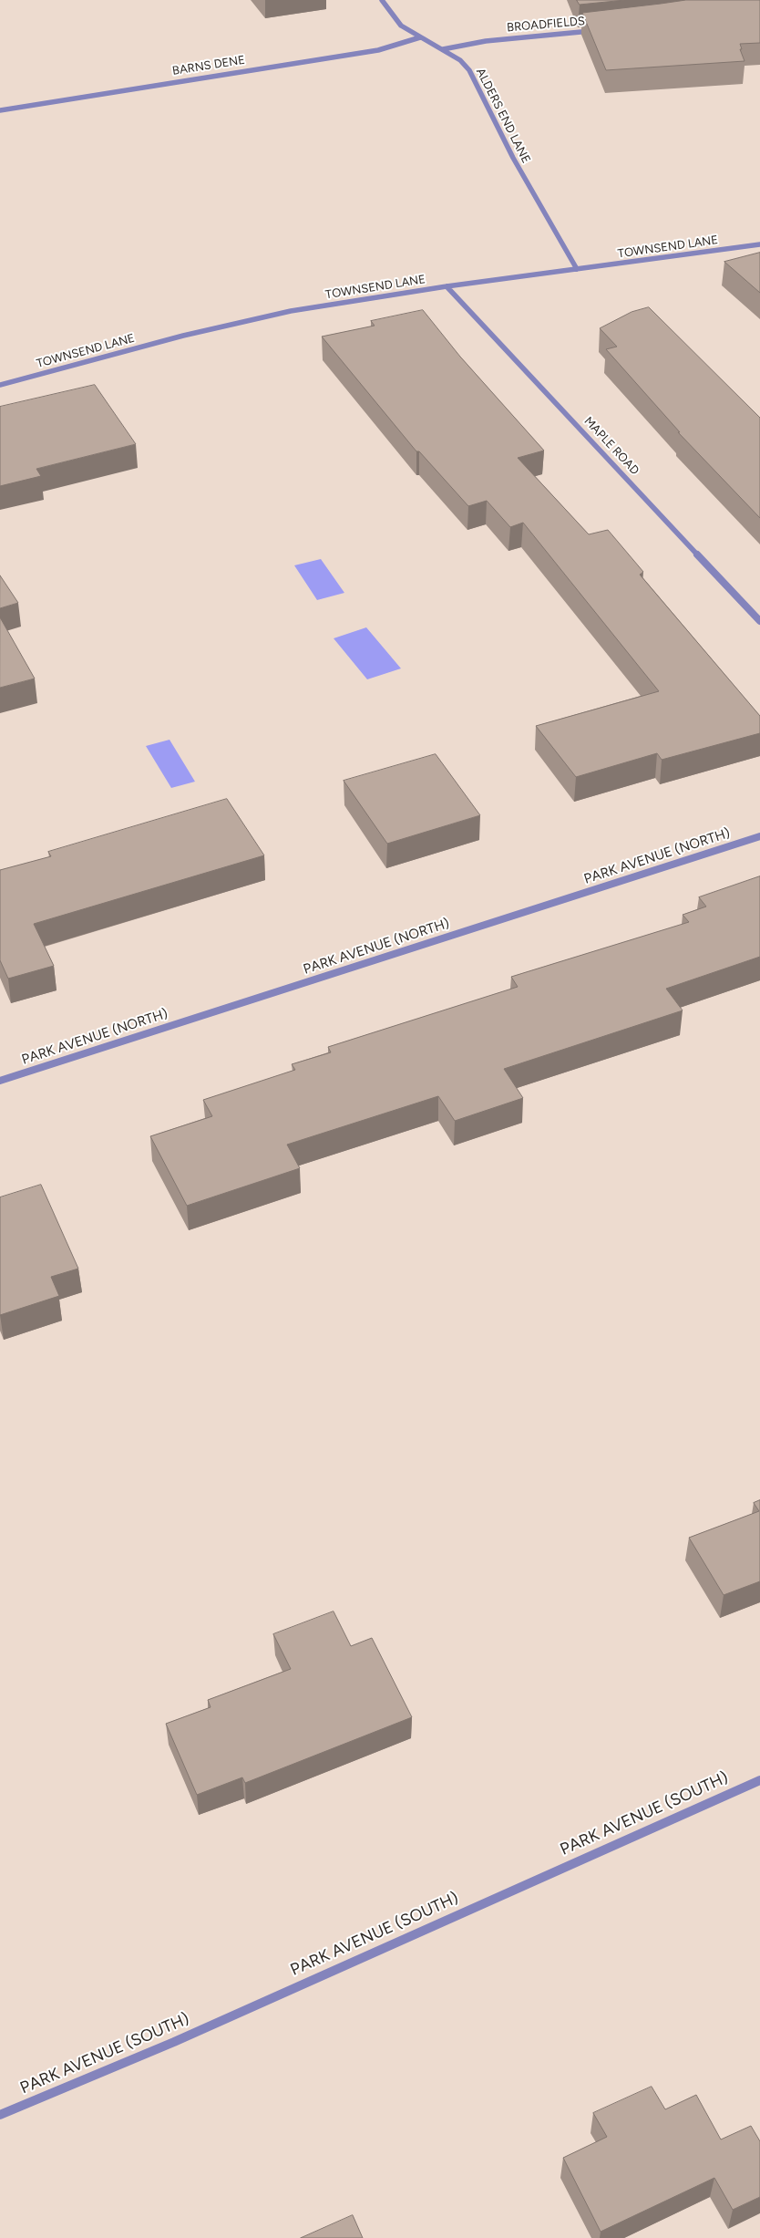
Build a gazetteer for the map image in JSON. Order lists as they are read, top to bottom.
{
  "streets": {
    "street": [
      "BROADFIELDS",
      "BARNS DENE",
      "ALDERS END LANE",
      "TOWNSEND LANE",
      "MAPLE ROAD",
      "PARK AVENUE (NORTH)",
      "PARK AVENUE (SOUTH)"
    ]
  },
  "crossings": [
    ["BROADFIELDS", "ALDERS END LANE"],
    ["BARNS DENE", "ALDERS END LANE"],
    ["ALDERS END LANE", "TOWNSEND LANE"],
    ["TOWNSEND LANE", "MAPLE ROAD"]
  ]
}
